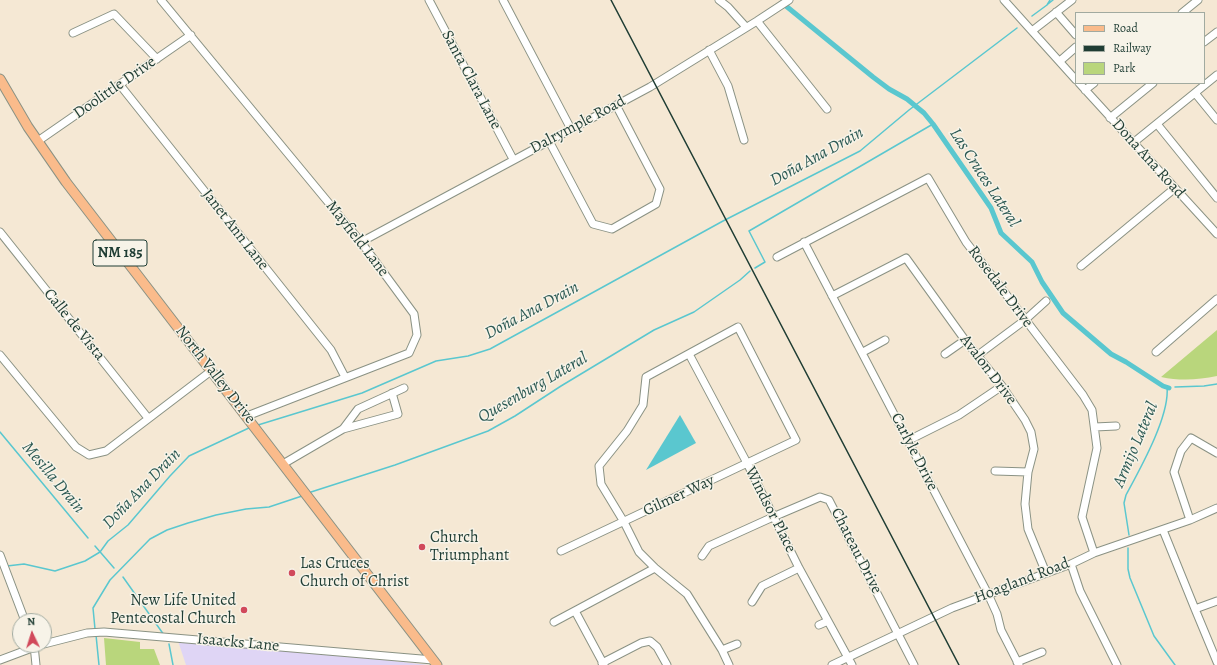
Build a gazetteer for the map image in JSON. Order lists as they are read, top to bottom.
{
  "streets": {
    "main road": ["NM 185", "North Valley Drive"],
    "street": [
      "Santa Clara Lane",
      "Doolittle Drive",
      "Dalrymple Road",
      "Dona Ana Road",
      "Janet Ann Lane",
      "Mayfield Lane",
      "Rosedale Drive",
      "Calle de Vista",
      "Avalon Drive",
      "Carlyle Drive",
      "Gilmer Way",
      "Windsor Place",
      "Chateau Drive",
      "Hoagland Road",
      "Isaacks Lane"
    ]
  },
  "crossings": [
    ["Santa Clara Lane", "Dalrymple Road"],
    ["Doolittle Drive", "Janet Ann Lane"],
    ["Doolittle Drive", "Mayfield Lane"],
    ["Doolittle Drive", "North Valley Drive"],
    ["Dalrymple Road", "Mayfield Lane"],
    ["Janet Ann Lane", "Mayfield Lane"],
    ["Mayfield Lane", "North Valley Drive"],
    ["Rosedale Drive", "Carlyle Drive"],
    ["Rosedale Drive", "Hoagland Road"],
    ["Avalon Drive", "Carlyle Drive"],
    ["Avalon Drive", "Hoagland Road"],
    ["North Valley Drive", "Isaacks Lane"],
    ["Carlyle Drive", "Hoagland Road"],
    ["Gilmer Way", "Windsor Place"],
    ["Windsor Place", "Chateau Drive"],
    ["Windsor Place", "Hoagland Road"],
    ["Chateau Drive", "Hoagland Road"]
  ],
  "water": [
    "Doña Ana Drain",
    "Las Cruces Lateral",
    "Quesenburg Lateral",
    "Armijo Lateral",
    "Mesilla Drain"
  ],
  "places": ["Church Triumphant", "Las Cruces Church of Christ", "New Life United Pentecostal Church"],
  "legend": ["Road", "Railway", "Park"],
  "north": "top"
}
